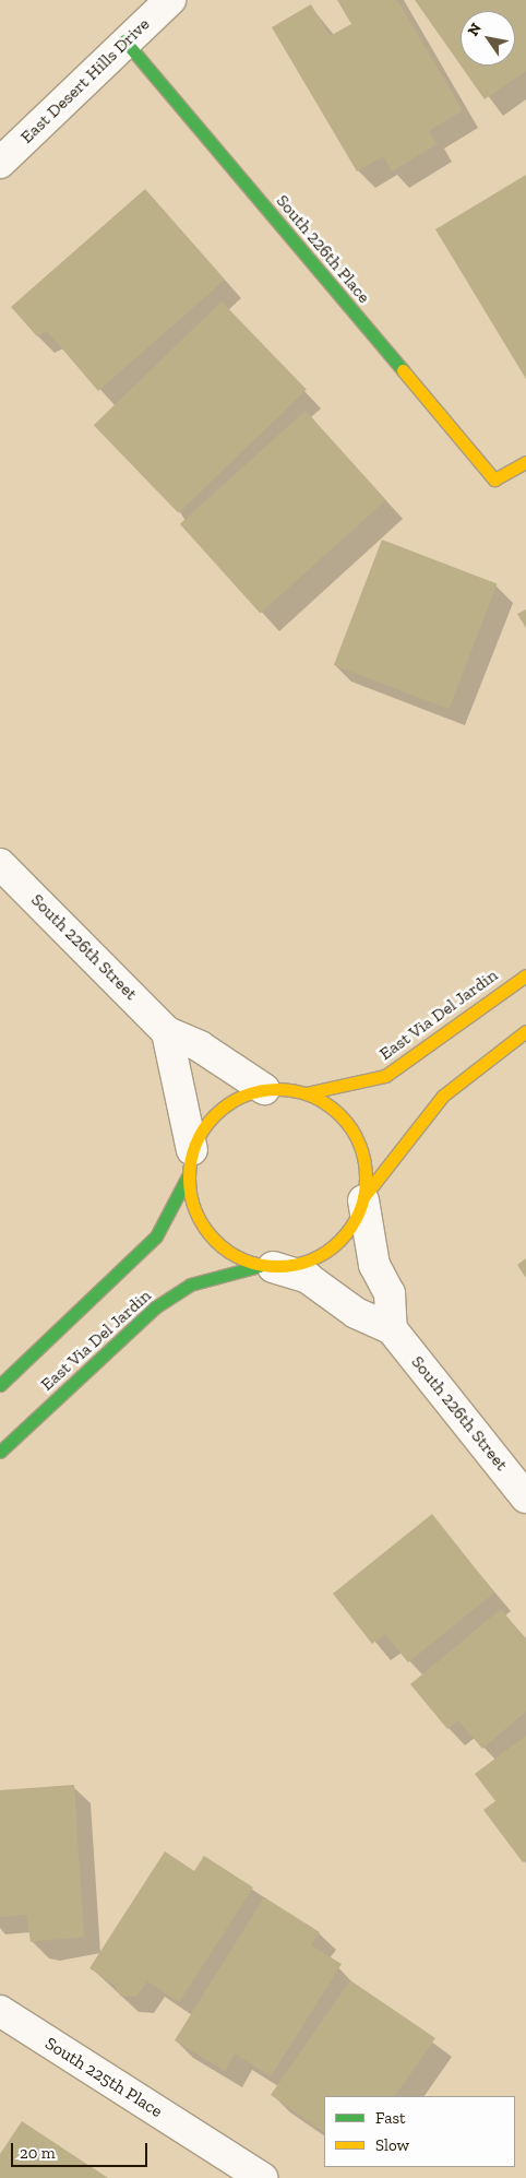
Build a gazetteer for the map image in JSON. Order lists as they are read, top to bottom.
{
  "streets": {
    "street": [
      "East Desert Hills Drive",
      "South 226th Place",
      "South 226th Street",
      "East Via Del Jardin",
      "South 225th Place"
    ]
  },
  "crossings": [
    ["East Desert Hills Drive", "South 226th Place"],
    ["South 226th Street", "East Via Del Jardin"]
  ],
  "legend": ["Fast", "Slow"],
  "scale_bar": "20 m",
  "north": "top left"
}
